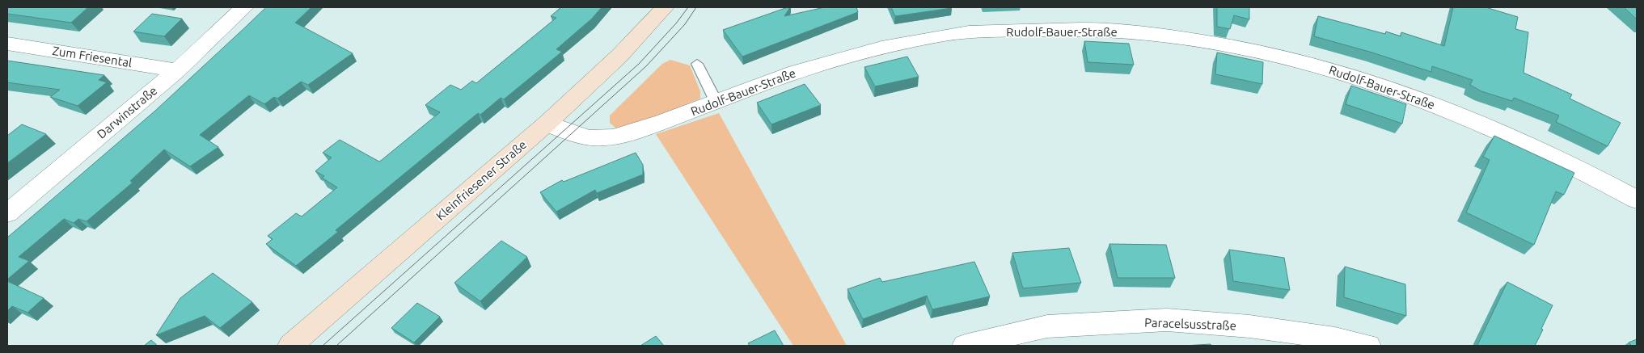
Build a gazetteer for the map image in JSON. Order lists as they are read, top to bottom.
{
  "streets": {
    "street": [
      "Rudolf-Bauer-Straße",
      "Zum Friesental",
      "Darwinstraße",
      "Kleinfriesener Straße",
      "Paracelsusstraße"
    ]
  },
  "crossings": [
    ["Rudolf-Bauer-Straße", "Kleinfriesener Straße"],
    ["Zum Friesental", "Darwinstraße"]
  ]
}
